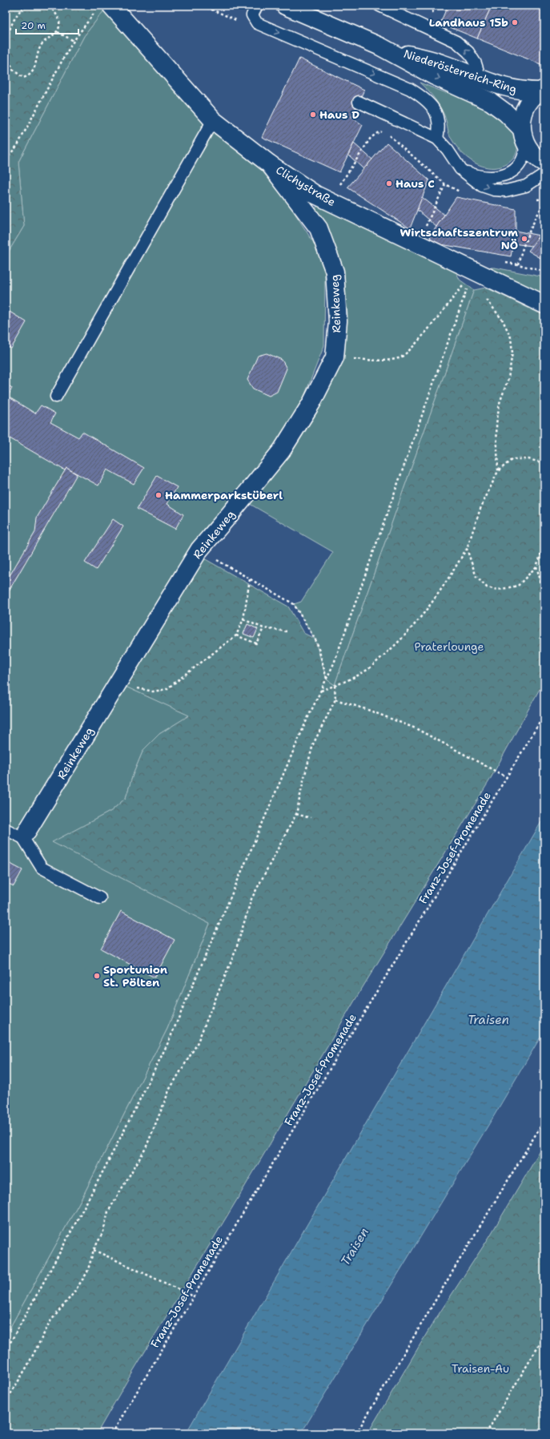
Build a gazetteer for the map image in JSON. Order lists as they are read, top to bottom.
{
  "streets": {
    "street": ["Niederösterreich-Ring", "Clichystraße", "Reinkeweg"],
    "path": ["Franz-Josef-Promenade"]
  },
  "crossings": [
    ["Clichystraße", "Reinkeweg"]
  ],
  "water": ["Traisen"],
  "parks": ["Praterlounge", "Traisen-Au"],
  "places": [
    "Landhaus 15b",
    "Haus D",
    "Haus C",
    "Wirtschaftszentrum NÖ",
    "Hammerparkstüberl",
    "Sportunion St. Pölten"
  ],
  "scale_bar": "20 m"
}
